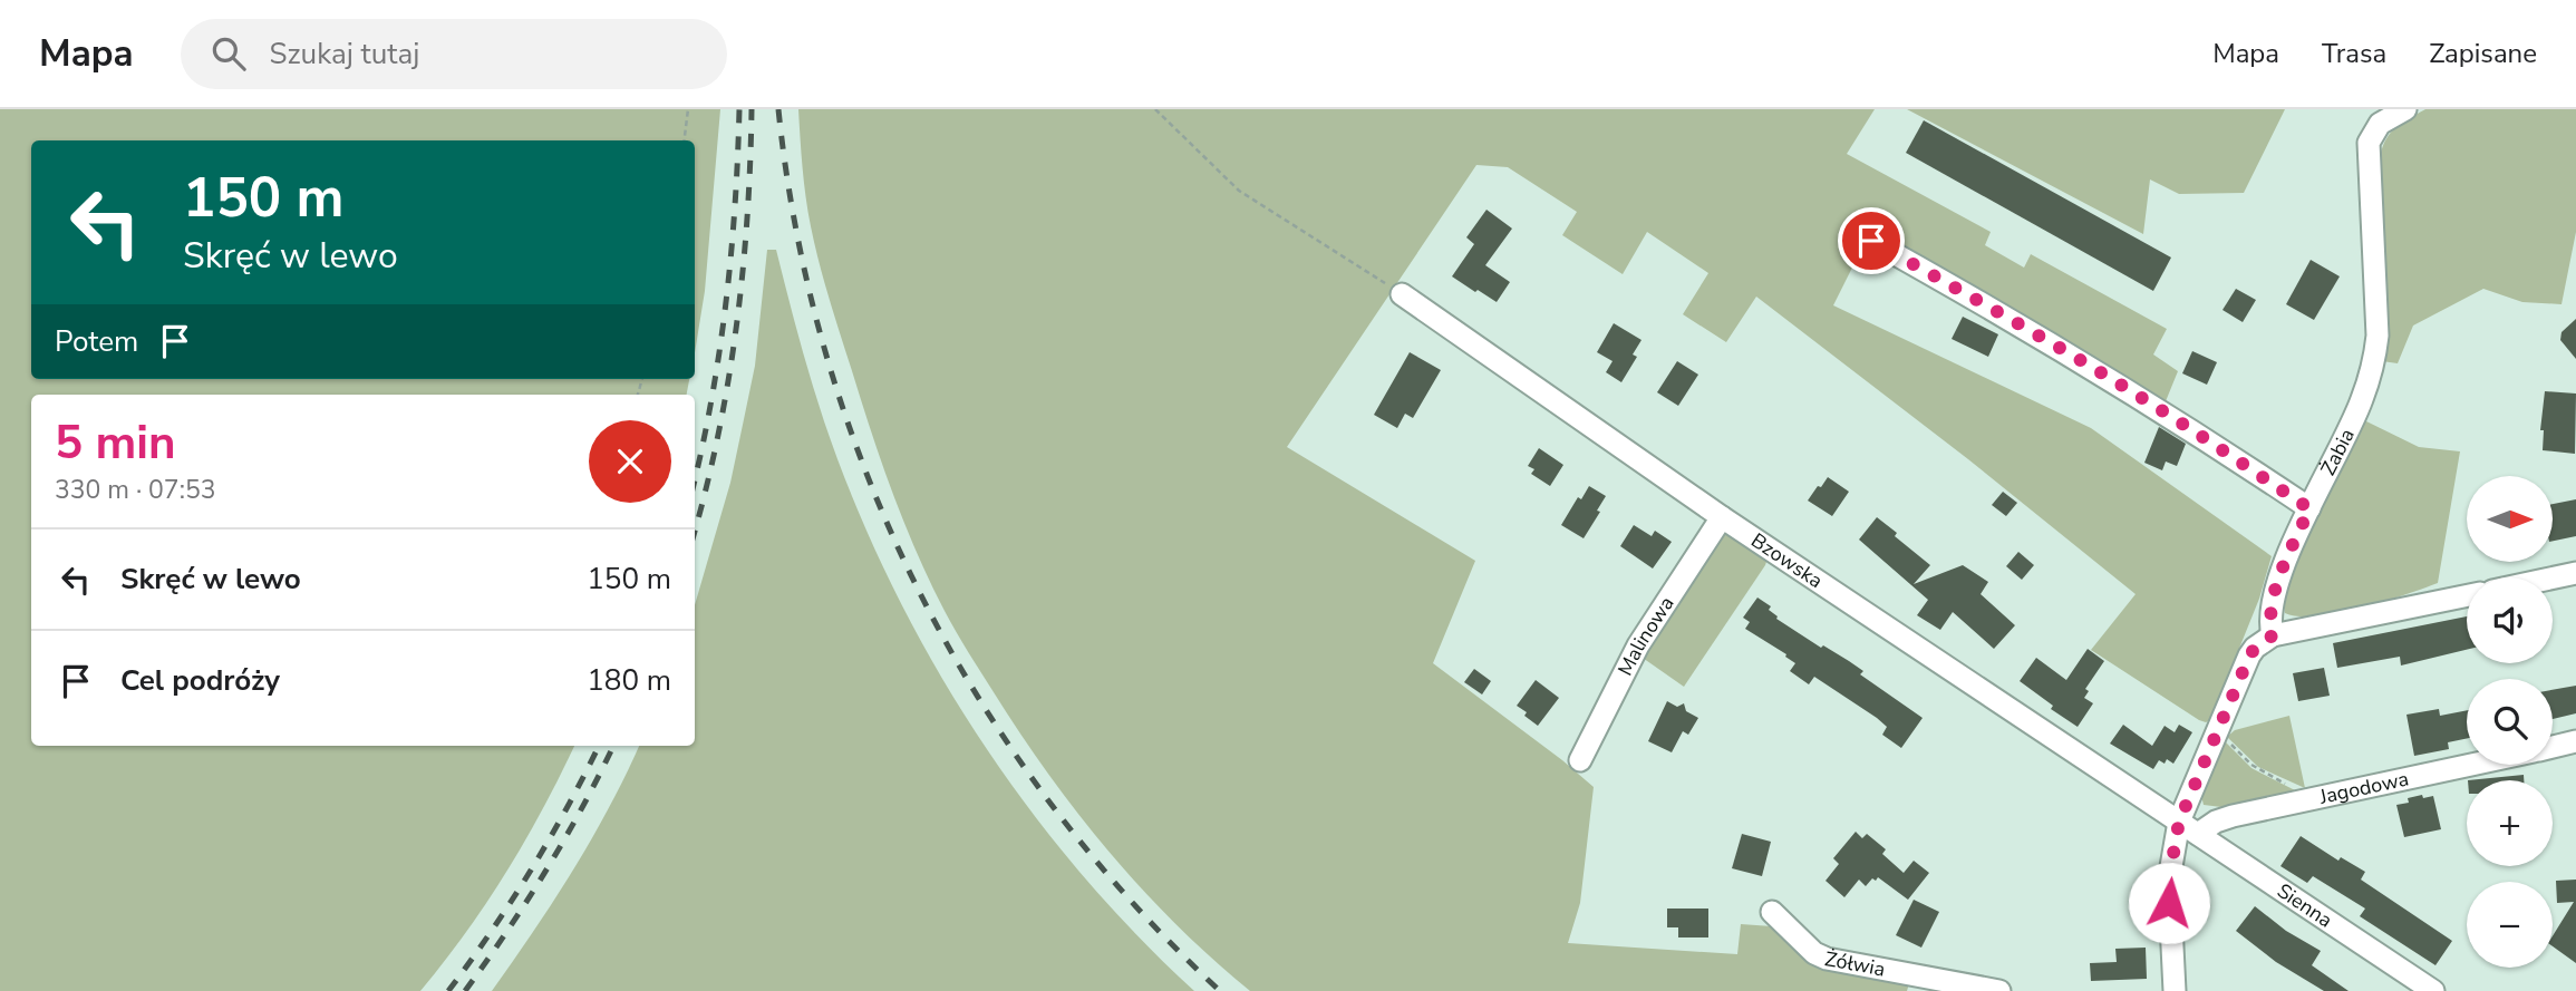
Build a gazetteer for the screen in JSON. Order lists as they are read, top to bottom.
{
  "streets": {
    "street": [
      "Żabia",
      "Bzowska",
      "Malinowa",
      "Jagodowa",
      "Sienna",
      "Żółwia"
    ]
  },
  "crossings": [
    ["Bzowska", "Malinowa"],
    ["Bzowska", "Sienna"],
    ["Jagodowa", "Sienna"]
  ],
  "north": "right",
  "page": {
    "header": "Mapa",
    "search": "Szukaj tutaj",
    "nav": ["Mapa", "Trasa", "Zapisane"],
    "turn": ["150 m", "Skręć w lewo"],
    "then": "Potem",
    "heading": ["5 min", "330 m · 07:53"],
    "map_buttons": ["+", "−"],
    "list": [
      {
        "name": "Skręć w lewo",
        "value": "150 m"
      },
      {
        "name": "Cel podróży",
        "value": "180 m"
      }
    ]
  }
}
